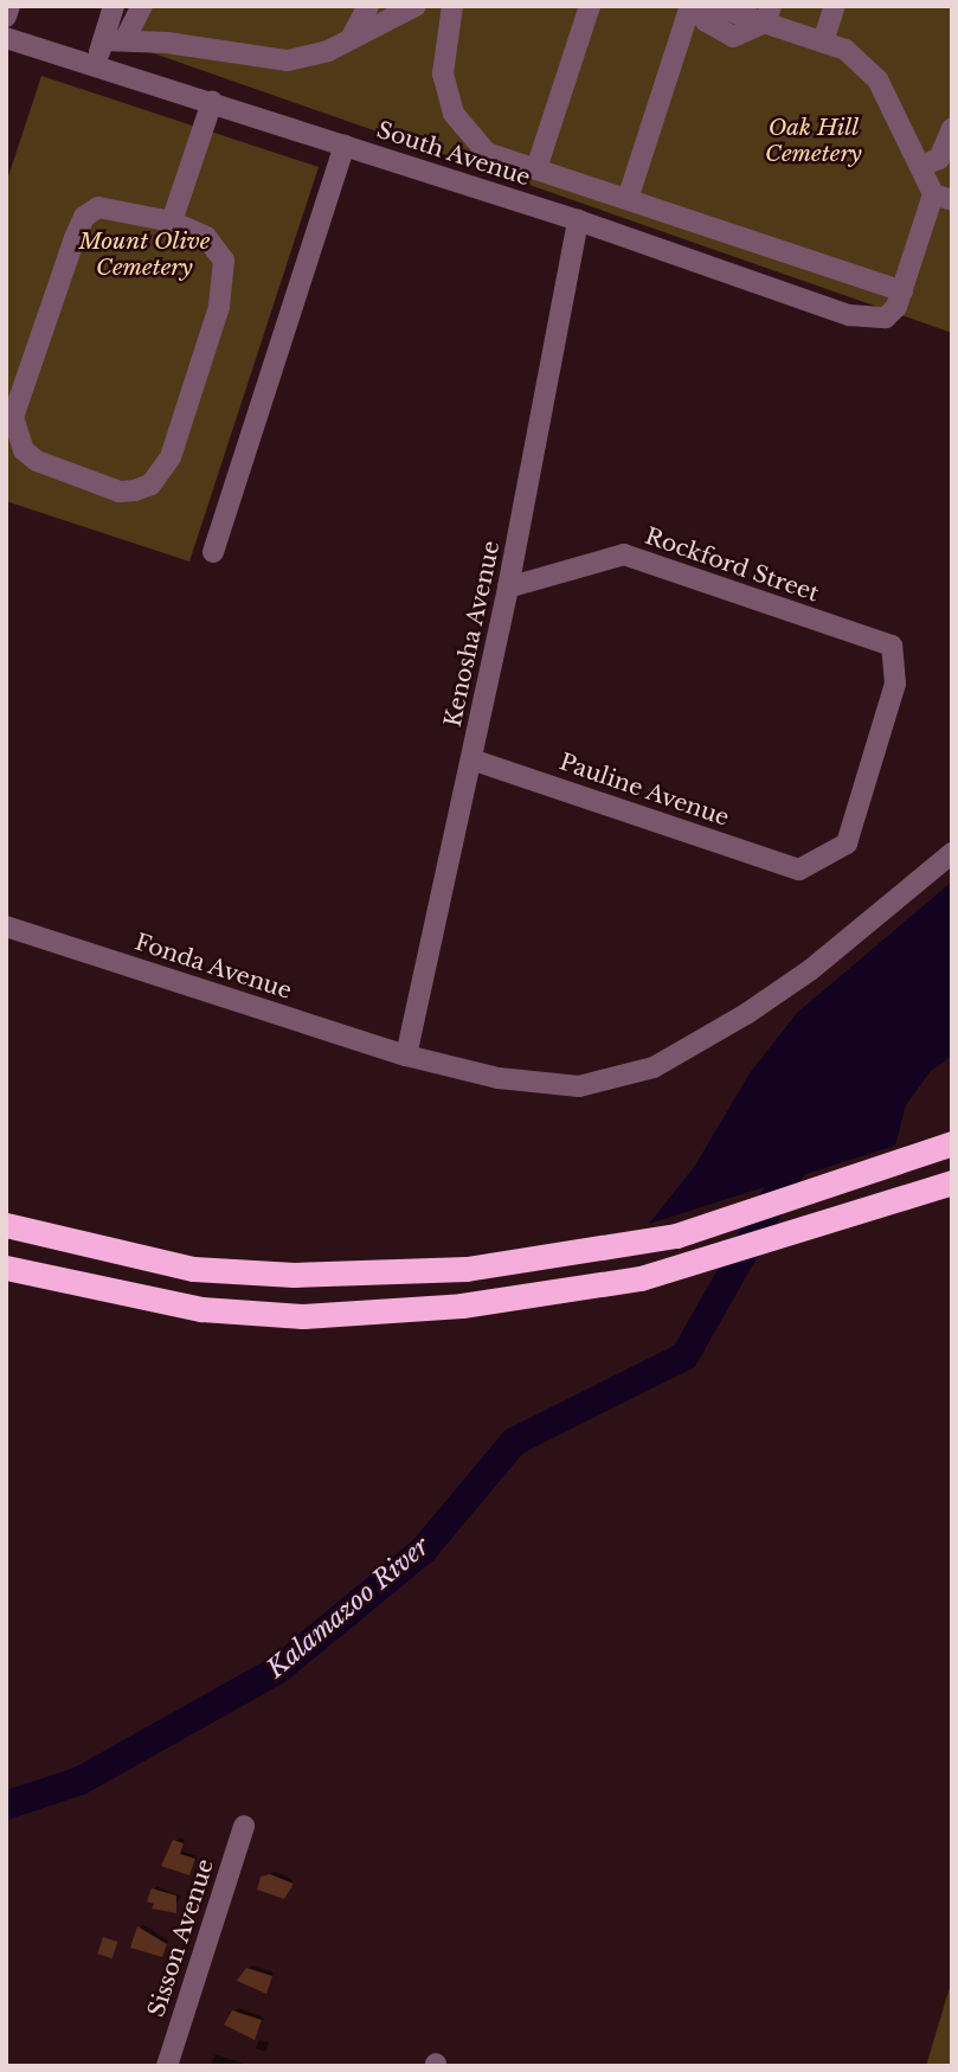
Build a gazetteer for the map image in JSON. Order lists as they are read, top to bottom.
{
  "streets": {
    "street": [
      "South Avenue",
      "Rockford Street",
      "Kenosha Avenue",
      "Pauline Avenue",
      "Fonda Avenue",
      "Sisson Avenue"
    ]
  },
  "crossings": [
    ["South Avenue", "Kenosha Avenue"],
    ["Rockford Street", "Kenosha Avenue"],
    ["Rockford Street", "Pauline Avenue"],
    ["Kenosha Avenue", "Pauline Avenue"],
    ["Kenosha Avenue", "Fonda Avenue"]
  ],
  "water": ["Kalamazoo River"],
  "parks": ["Oak Hill Cemetery", "Mount Olive Cemetery"]
}
